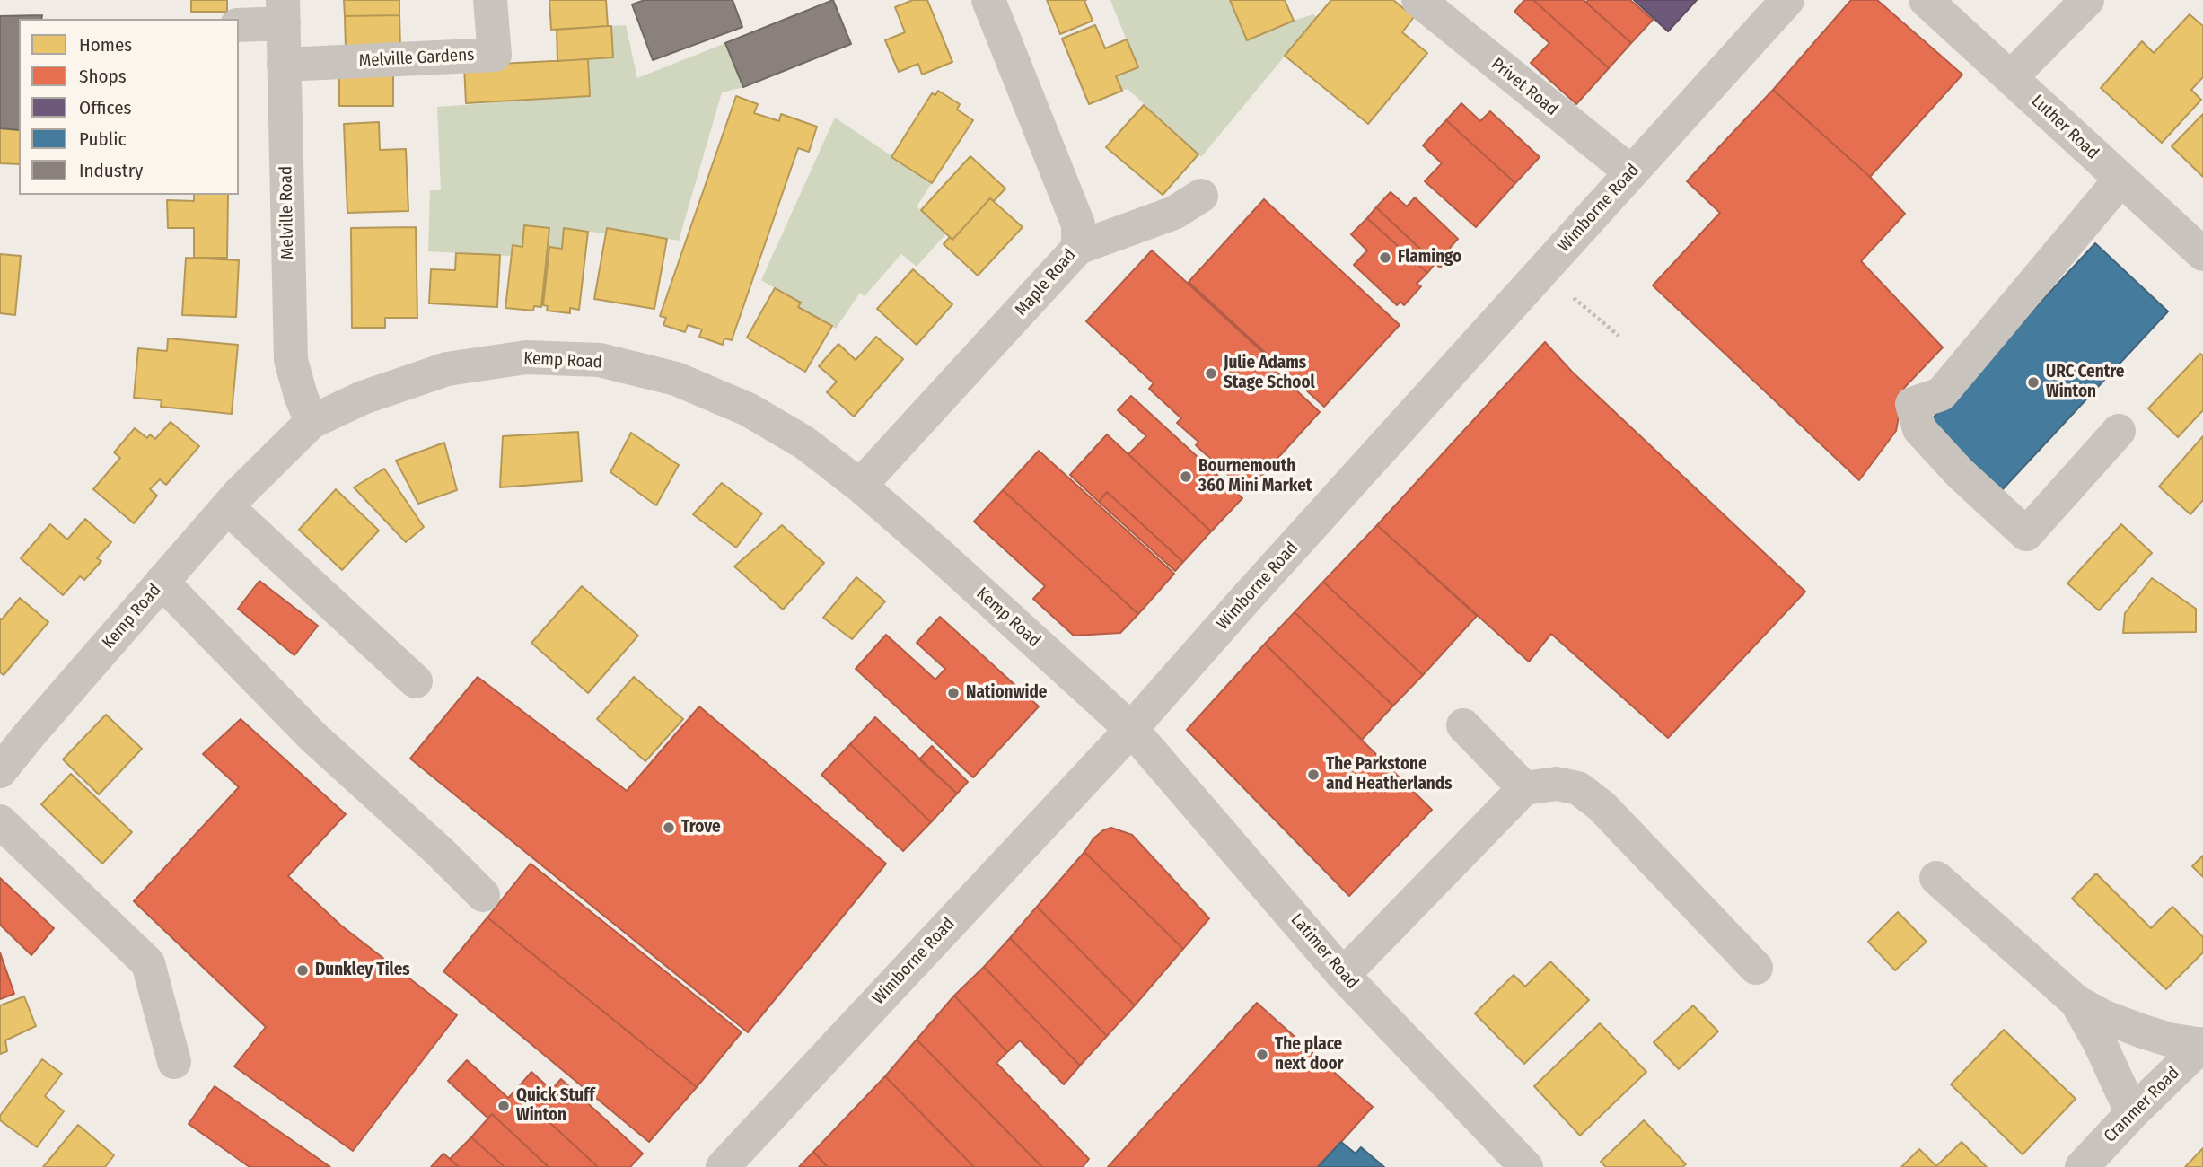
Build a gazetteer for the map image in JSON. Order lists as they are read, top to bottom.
{
  "streets": {
    "street": [
      "Melville Gardens",
      "Privet Road",
      "Luther Road",
      "Wimborne Road",
      "Melville Road",
      "Maple Road",
      "Kemp Road",
      "Latimer Road",
      "Cranmer Road"
    ]
  },
  "crossings": [
    ["Melville Gardens", "Melville Road"],
    ["Privet Road", "Wimborne Road"],
    ["Wimborne Road", "Kemp Road"],
    ["Wimborne Road", "Latimer Road"],
    ["Melville Road", "Kemp Road"],
    ["Maple Road", "Kemp Road"],
    ["Kemp Road", "Latimer Road"]
  ],
  "places": [
    "Flamingo",
    "Julie Adams Stage School",
    "URC Centre Winton",
    "Bournemouth 360 Mini Market",
    "Nationwide",
    "The Parkstone and Heatherlands",
    "Trove",
    "Dunkley Tiles",
    "The place next door",
    "Quick Stuff Winton"
  ],
  "legend": [
    "Homes",
    "Shops",
    "Offices",
    "Public",
    "Industry"
  ]
}
